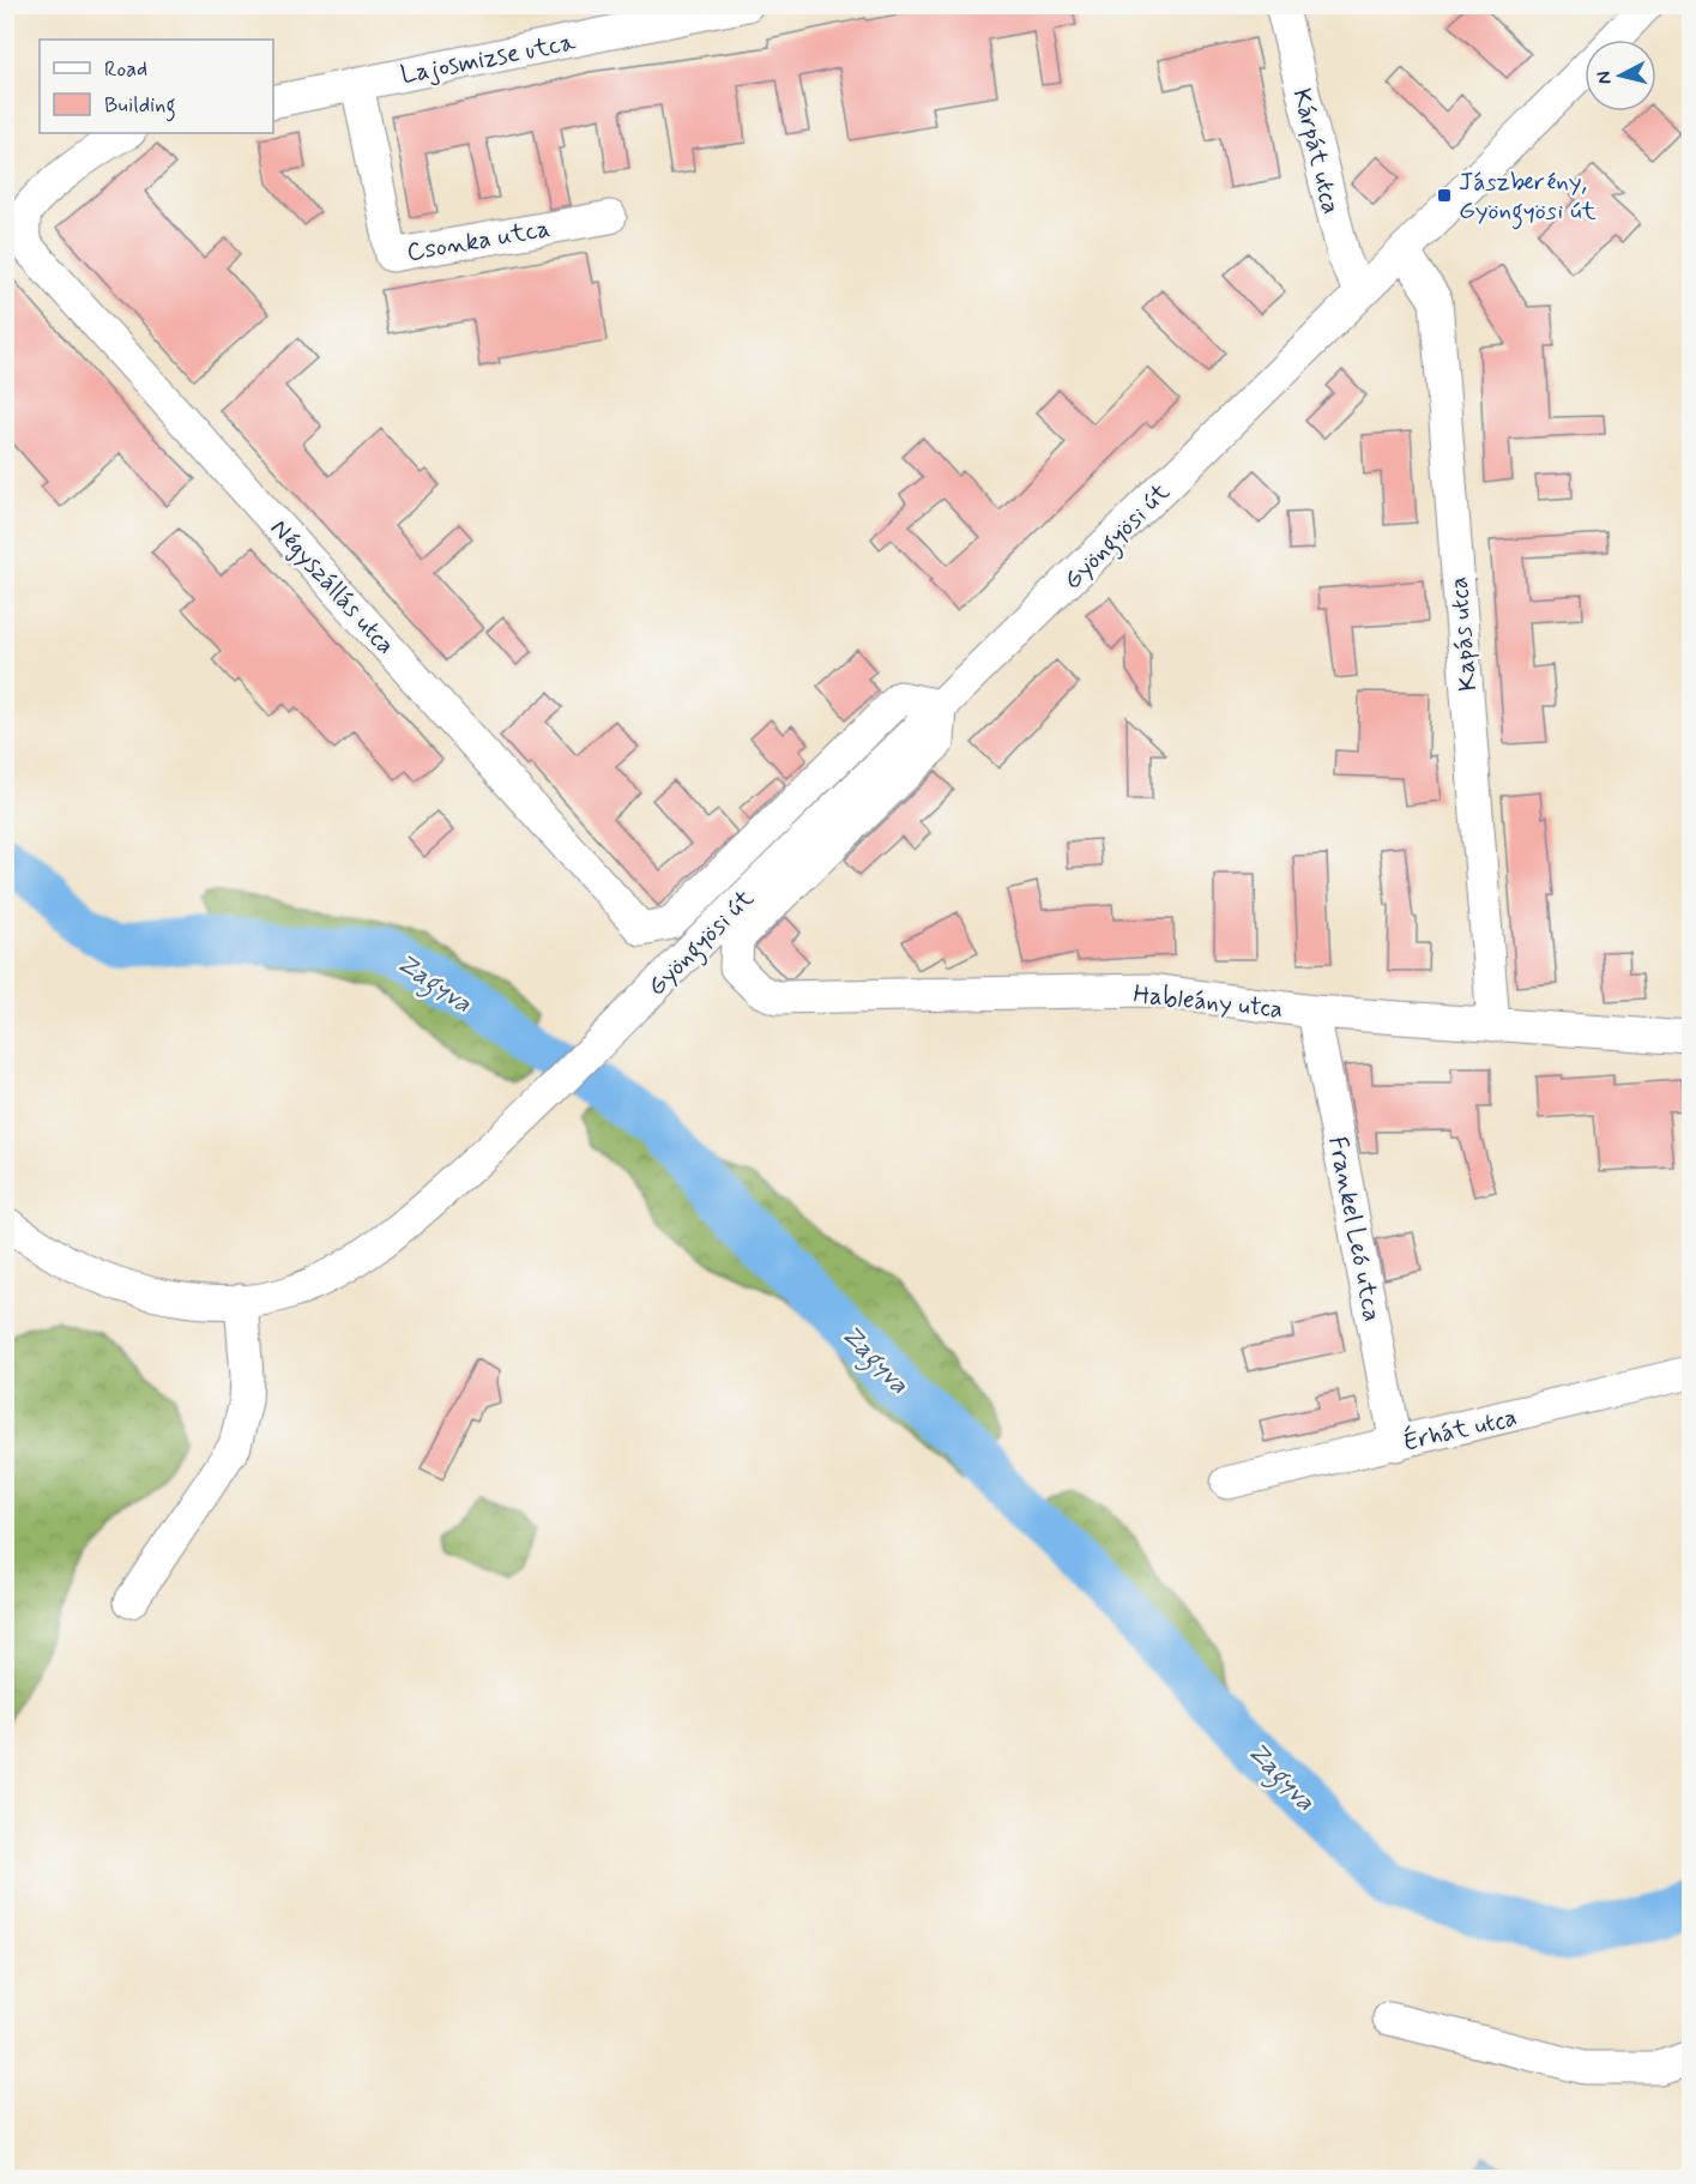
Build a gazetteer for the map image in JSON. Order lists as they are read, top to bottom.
{
  "streets": {
    "street": [
      "Lajosmizse utca",
      "Kárpát utca",
      "Csonka utca",
      "Gyöngyösi út",
      "Négyszállás utca",
      "Kapás utca",
      "Hableány utca",
      "Frankel Leó utca",
      "Érhát utca"
    ]
  },
  "crossings": [
    ["Lajosmizse utca", "Csonka utca"],
    ["Kárpát utca", "Gyöngyösi út"],
    ["Gyöngyösi út", "Négyszállás utca"],
    ["Gyöngyösi út", "Kapás utca"],
    ["Gyöngyösi út", "Hableány utca"],
    ["Négyszállás utca", "Hableány utca"],
    ["Kapás utca", "Hableány utca"],
    ["Hableány utca", "Frankel Leó utca"],
    ["Frankel Leó utca", "Érhát utca"]
  ],
  "water": ["Zagyva"],
  "places": {
    "transit": ["Jászberény, Gyöngyösi út"]
  },
  "legend": ["Road", "Building"],
  "north": "left"
}
